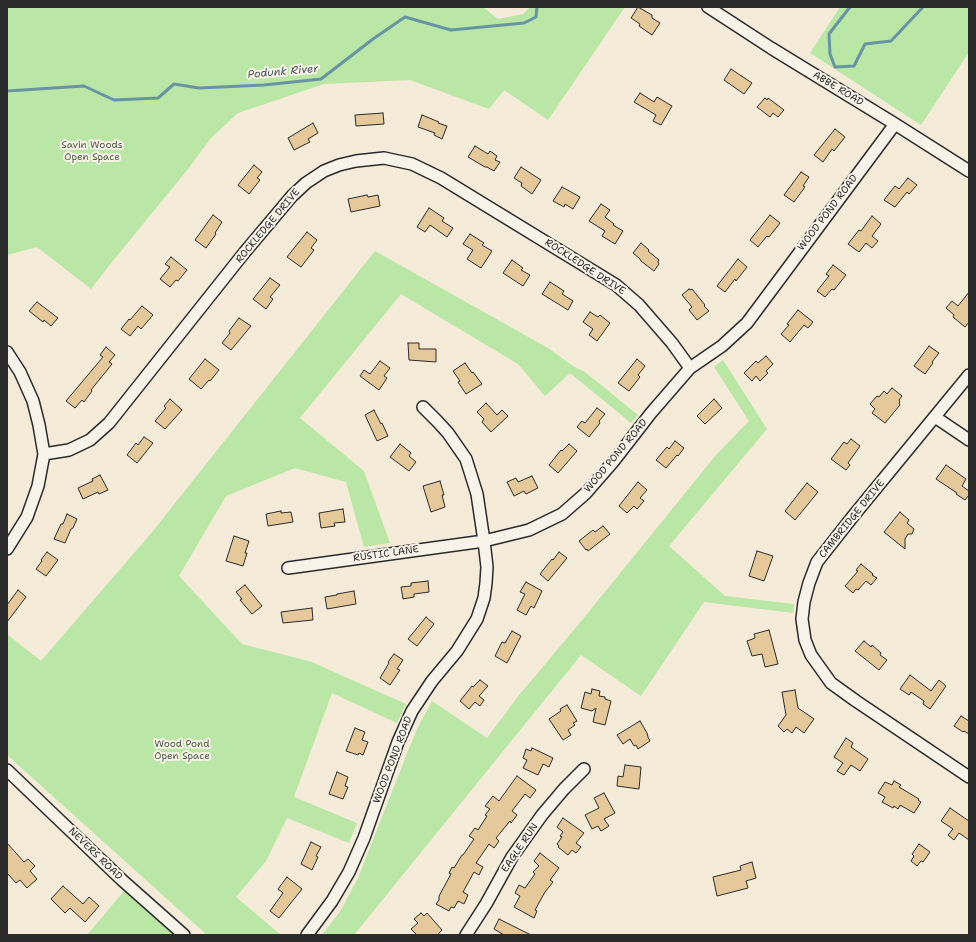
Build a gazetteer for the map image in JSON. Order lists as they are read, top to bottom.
{
  "streets": {
    "street": [
      "ABBE ROAD",
      "WOOD POND ROAD",
      "ROCKLEDGE DRIVE",
      "CAMBRIDGE DRIVE",
      "RUSTIC LANE",
      "EAGLE RUN",
      "NEVERS ROAD"
    ]
  },
  "crossings": [
    ["ABBE ROAD", "WOOD POND ROAD"],
    ["WOOD POND ROAD", "ROCKLEDGE DRIVE"],
    ["WOOD POND ROAD", "RUSTIC LANE"]
  ],
  "water": ["Podunk River"],
  "parks": ["Savin Woods Open Space", "Wood Pond Open Space"]
}
